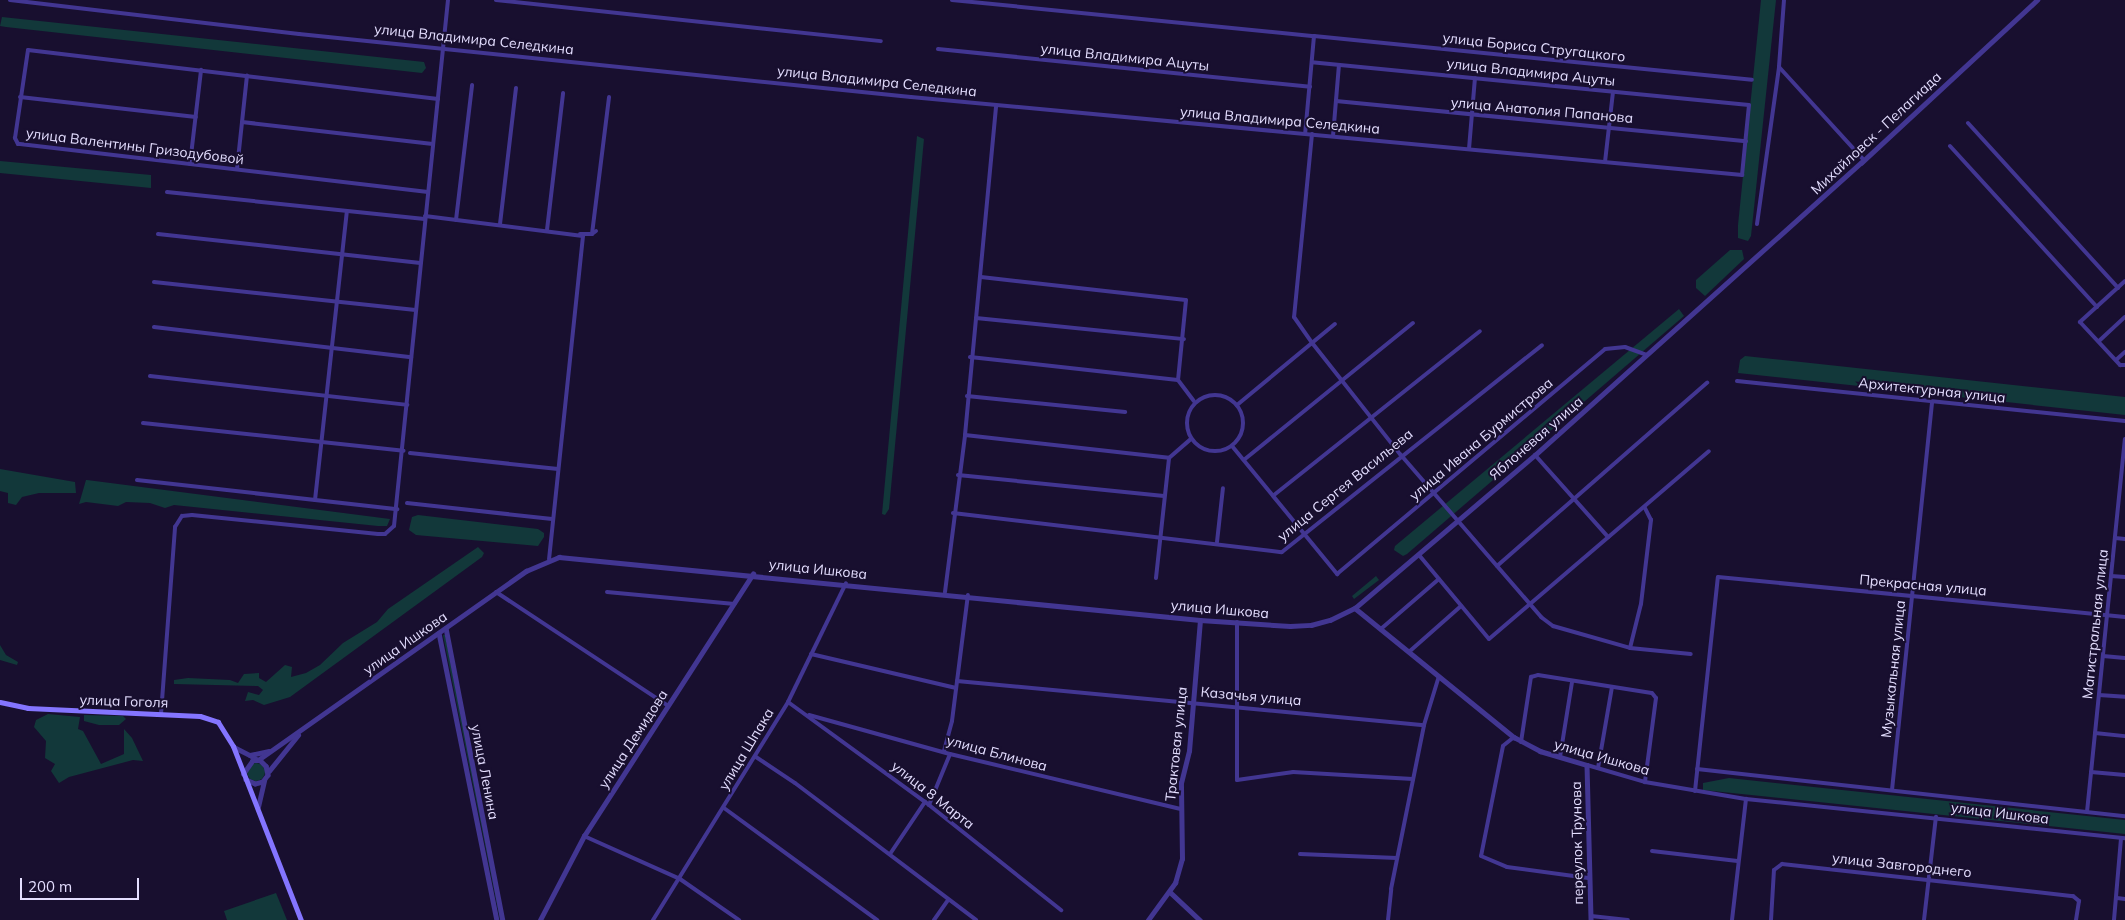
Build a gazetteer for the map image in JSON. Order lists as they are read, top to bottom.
{
  "streets": {
    "main road": ["улица Гоголя"],
    "street": [
      "улица Владимира Селедкина",
      "улица Бориса Стругацкого",
      "улица Владимира Ацуты",
      "улица Анатолия Папанова",
      "Михайловск - Пелагиада",
      "улица Валентины Гризодубовой",
      "Архитектурная улица",
      "Яблоневая улица",
      "улица Ивана Бурмистрова",
      "улица Сергея Васильева",
      "улица Ишкова",
      "Прекрасная улица",
      "Магистральная улица",
      "Музыкальная улица",
      "Казачья улица",
      "улица Демидова",
      "Трактовая улица",
      "улица Шпака",
      "улица Блинова",
      "улица Ленина",
      "улица 8 Марта",
      "переулок Трунова",
      "улица Завгороднего"
    ]
  },
  "crossings": [
    ["улица Владимира Селедкина", "улица Владимира Ацуты"],
    ["улица Владимира Селедкина", "улица Анатолия Папанова"],
    ["улица Владимира Ацуты", "улица Анатолия Папанова"],
    ["Михайловск - Пелагиада", "Яблоневая улица"],
    ["Архитектурная улица", "Музыкальная улица"],
    ["Яблоневая улица", "улица Ивана Бурмистрова"],
    ["Яблоневая улица", "улица Ишкова"],
    ["улица Ивана Бурмистрова", "улица Сергея Васильева"],
    ["улица Ишкова", "Прекрасная улица"],
    ["улица Ишкова", "Магистральная улица"],
    ["улица Ишкова", "Музыкальная улица"],
    ["улица Ишкова", "улица Гоголя"],
    ["улица Ишкова", "улица Демидова"],
    ["улица Ишкова", "Трактовая улица"],
    ["улица Ишкова", "улица Шпака"],
    ["улица Ишкова", "улица Ленина"],
    ["улица Ишкова", "переулок Трунова"],
    ["Прекрасная улица", "Магистральная улица"],
    ["Прекрасная улица", "Музыкальная улица"],
    ["Казачья улица", "Трактовая улица"],
    ["Трактовая улица", "улица Блинова"],
    ["улица Шпака", "улица 8 Марта"],
    ["улица Блинова", "улица 8 Марта"]
  ],
  "scale_bar": "200 m"
}
